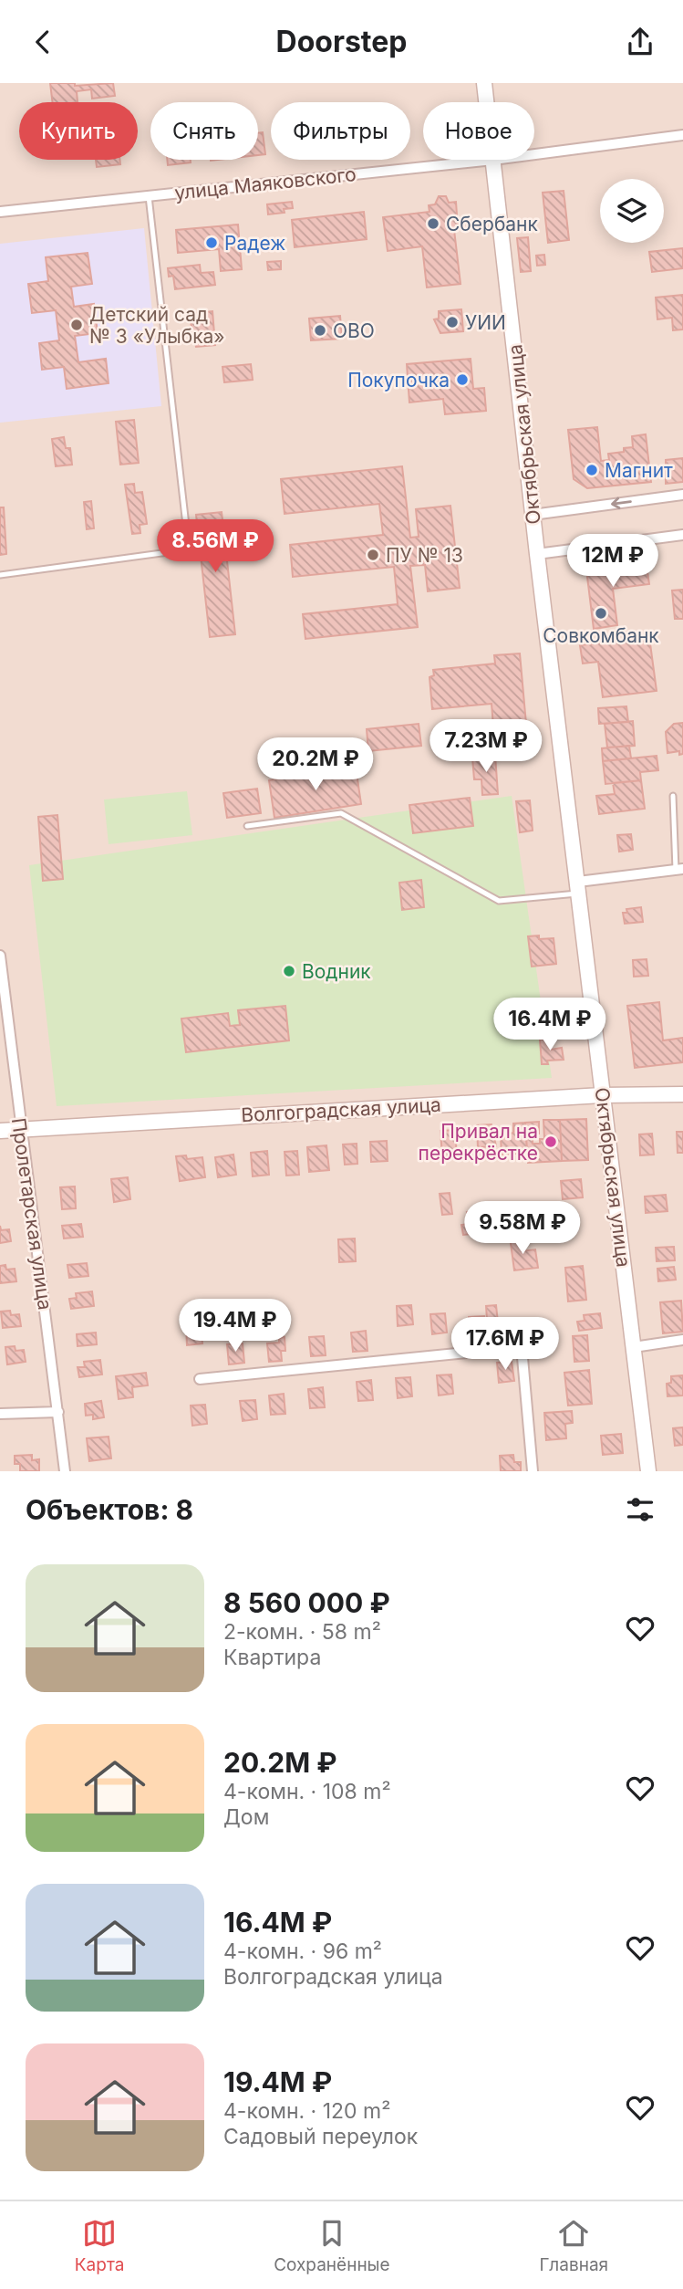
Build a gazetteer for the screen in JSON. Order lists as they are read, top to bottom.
{
  "streets": {
    "main road": ["Октябрьская улица", "Волгоградская улица"],
    "street": ["улица Маяковского", "Пролетарская улица"]
  },
  "crossings": [
    ["улица Маяковского", "Октябрьская улица"],
    ["Октябрьская улица", "Волгоградская улица"],
    ["Волгоградская улица", "Пролетарская улица"]
  ],
  "places": [
    "Сбербанк",
    "Радеж",
    "УИИ",
    "Детский сад № 3 «Улыбка»",
    "ОВО",
    "Покупочка",
    "Магнит",
    "ПУ № 13",
    "Совкомбанк",
    "Водник",
    "Привал на перекрёстке"
  ],
  "page": {
    "header": "Doorstep",
    "chip": [
      "Купить",
      "Снять",
      "Фильтры",
      "Новое"
    ],
    "price": [
      "8.56M ₽",
      "12M ₽",
      "7.23M ₽",
      "20.2M ₽",
      "16.4M ₽",
      "9.58M ₽",
      "19.4M ₽",
      "17.6M ₽"
    ],
    "heading": "Объектов: 8",
    "list": [
      {
        "name": "8 560 000 ₽",
        "note": "2-комн. · 58 m² · Квартира"
      },
      {
        "name": "20.2M ₽",
        "note": "4-комн. · 108 m² · Дом"
      },
      {
        "name": "16.4M ₽",
        "note": "4-комн. · 96 m² · Волгоградская улица"
      },
      {
        "name": "19.4M ₽",
        "note": "4-комн. · 120 m² · Садовый переулок"
      }
    ],
    "tabs": ["Карта", "Сохранённые", "Главная"]
  }
}
